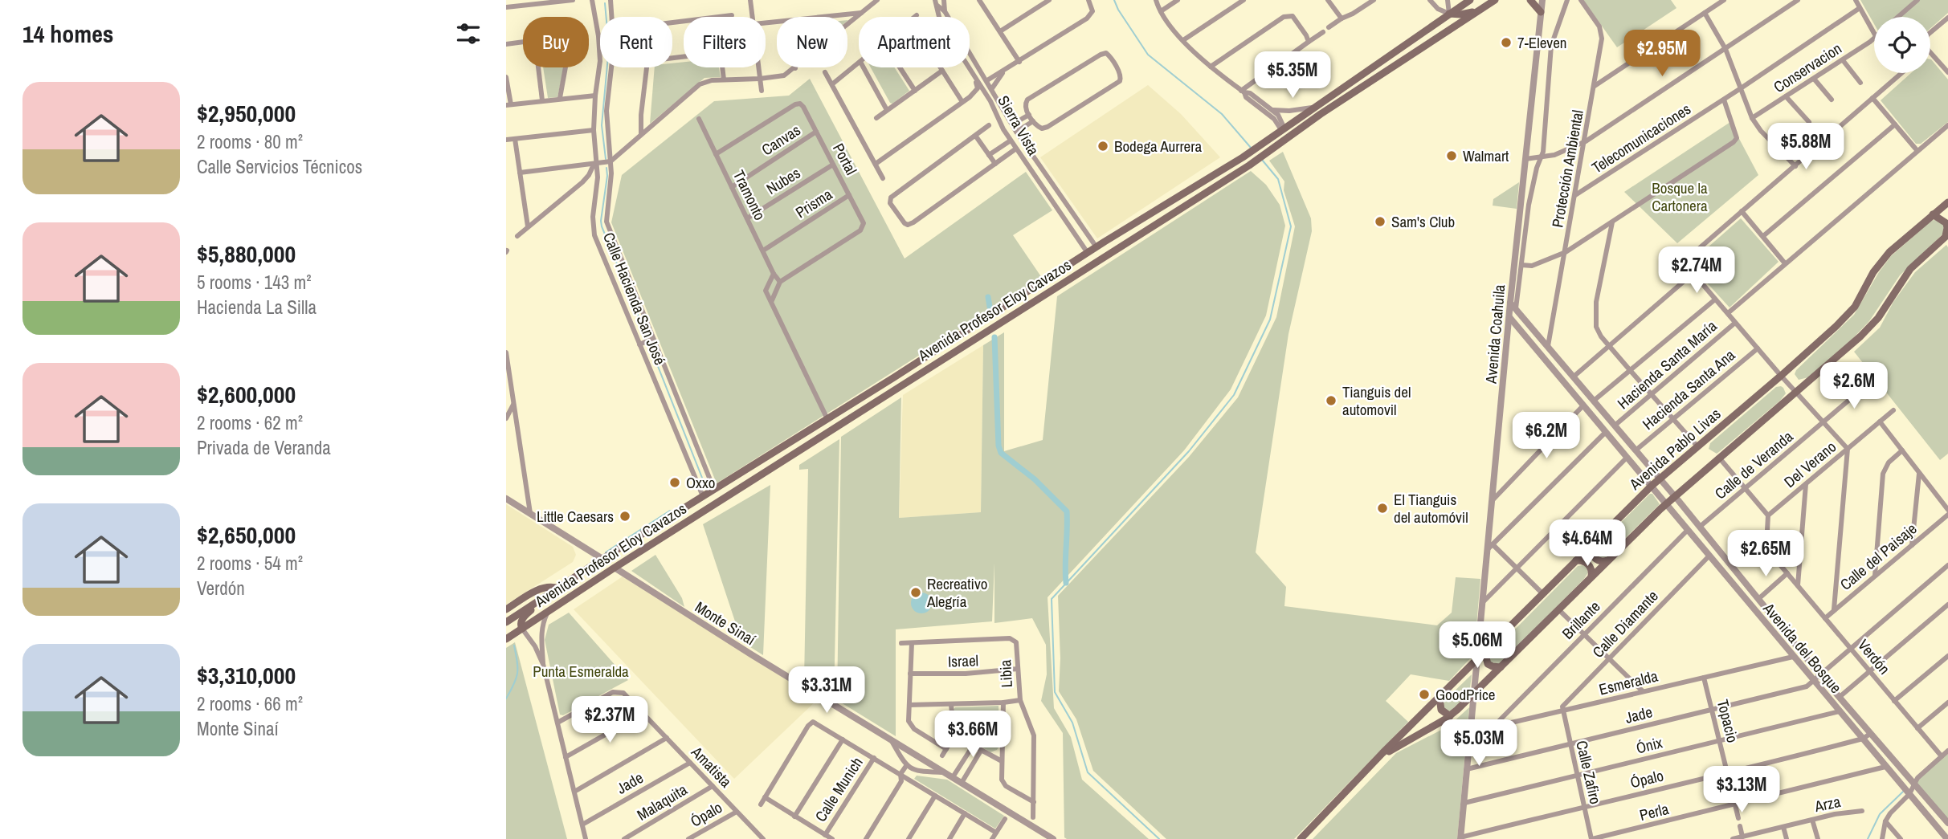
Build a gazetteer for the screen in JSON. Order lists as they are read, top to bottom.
{
  "streets": {
    "main road": ["Avenida Profesor Eloy Cavazos", "Avenida Pablo Livas"],
    "street": [
      "Conservacion",
      "Sierra Vista",
      "Telecomunicaciones",
      "Canvas",
      "Portal",
      "Protección Ambiental",
      "Nubes",
      "Tramonto",
      "Prisma",
      "Calle Hacienda San José",
      "Avenida Coahuila",
      "Hacienda Santa María",
      "Hacienda Santa Ana",
      "Del Verano",
      "Calle de Veranda",
      "Calle del Paisaje",
      "Brillante",
      "Monte Sinaí",
      "Calle Diamante",
      "Avenida del Bosque",
      "Verdón",
      "Israel",
      "Libia",
      "Esmeralda",
      "Jade",
      "Topacio",
      "Ónix",
      "Amatista",
      "Calle Zafiro",
      "Ópalo",
      "Calle Munich",
      "Malaquita",
      "Arza",
      "Perla"
    ]
  },
  "crossings": [
    ["Sierra Vista", "Avenida Profesor Eloy Cavazos"],
    ["Telecomunicaciones", "Protección Ambiental"],
    ["Canvas", "Portal"],
    ["Canvas", "Tramonto"],
    ["Portal", "Nubes"],
    ["Portal", "Tramonto"],
    ["Portal", "Prisma"],
    ["Protección Ambiental", "Avenida Coahuila"],
    ["Protección Ambiental", "Avenida del Bosque"],
    ["Nubes", "Tramonto"],
    ["Tramonto", "Prisma"],
    ["Calle Hacienda San José", "Avenida Profesor Eloy Cavazos"],
    ["Avenida Profesor Eloy Cavazos", "Monte Sinaí"],
    ["Avenida Coahuila", "Avenida Pablo Livas"],
    ["Avenida Coahuila", "Avenida del Bosque"],
    ["Avenida Coahuila", "Esmeralda"],
    ["Avenida Coahuila", "Jade"],
    ["Avenida Coahuila", "Ónix"],
    ["Avenida Coahuila", "Ópalo"],
    ["Hacienda Santa María", "Avenida del Bosque"],
    ["Hacienda Santa Ana", "Avenida del Bosque"],
    ["Avenida Pablo Livas", "Avenida del Bosque"],
    ["Del Verano", "Verdón"],
    ["Calle de Veranda", "Avenida del Bosque"],
    ["Calle del Paisaje", "Verdón"],
    ["Brillante", "Avenida del Bosque"],
    ["Brillante", "Esmeralda"],
    ["Calle Diamante", "Avenida del Bosque"],
    ["Calle Diamante", "Esmeralda"],
    ["Calle Diamante", "Calle Zafiro"],
    ["Avenida del Bosque", "Esmeralda"],
    ["Avenida del Bosque", "Jade"],
    ["Avenida del Bosque", "Ónix"],
    ["Avenida del Bosque", "Ópalo"],
    ["Avenida del Bosque", "Perla"],
    ["Israel", "Libia"],
    ["Esmeralda", "Topacio"],
    ["Esmeralda", "Calle Zafiro"],
    ["Jade", "Topacio"],
    ["Jade", "Amatista"],
    ["Jade", "Calle Zafiro"],
    ["Topacio", "Ónix"],
    ["Topacio", "Ópalo"],
    ["Topacio", "Perla"],
    ["Ónix", "Calle Zafiro"],
    ["Amatista", "Ópalo"],
    ["Amatista", "Malaquita"],
    ["Calle Zafiro", "Ópalo"],
    ["Calle Zafiro", "Perla"]
  ],
  "parks": ["Bosque la Cartonera", "Punta Esmeralda"],
  "places": [
    "7-Eleven",
    "Bodega Aurrera",
    "Walmart",
    "Sam's Club",
    "Tianguis del automovil",
    "Oxxo",
    "El Tianguis del automóvil",
    "Little Caesars",
    "Recreativo Alegría",
    "GoodPrice"
  ],
  "page": {
    "heading": "14 homes",
    "chip": [
      "Buy",
      "Rent",
      "Filters",
      "New",
      "Apartment"
    ],
    "price": [
      "$2.95M",
      "$5.35M",
      "$5.88M",
      "$2.74M",
      "$2.6M",
      "$6.2M",
      "$4.64M",
      "$2.65M",
      "$5.06M",
      "$3.31M",
      "$2.37M",
      "$3.66M",
      "$5.03M",
      "$3.13M"
    ],
    "list": [
      {
        "name": "$2,950,000",
        "note": "2 rooms · 80 m² · Calle Servicios Técnicos"
      },
      {
        "name": "$5,880,000",
        "note": "5 rooms · 143 m² · Hacienda La Silla"
      },
      {
        "name": "$2,600,000",
        "note": "2 rooms · 62 m² · Privada de Veranda"
      },
      {
        "name": "$2,650,000",
        "note": "2 rooms · 54 m² · Verdón"
      },
      {
        "name": "$3,310,000",
        "note": "2 rooms · 66 m² · Monte Sinaí"
      }
    ]
  }
}
